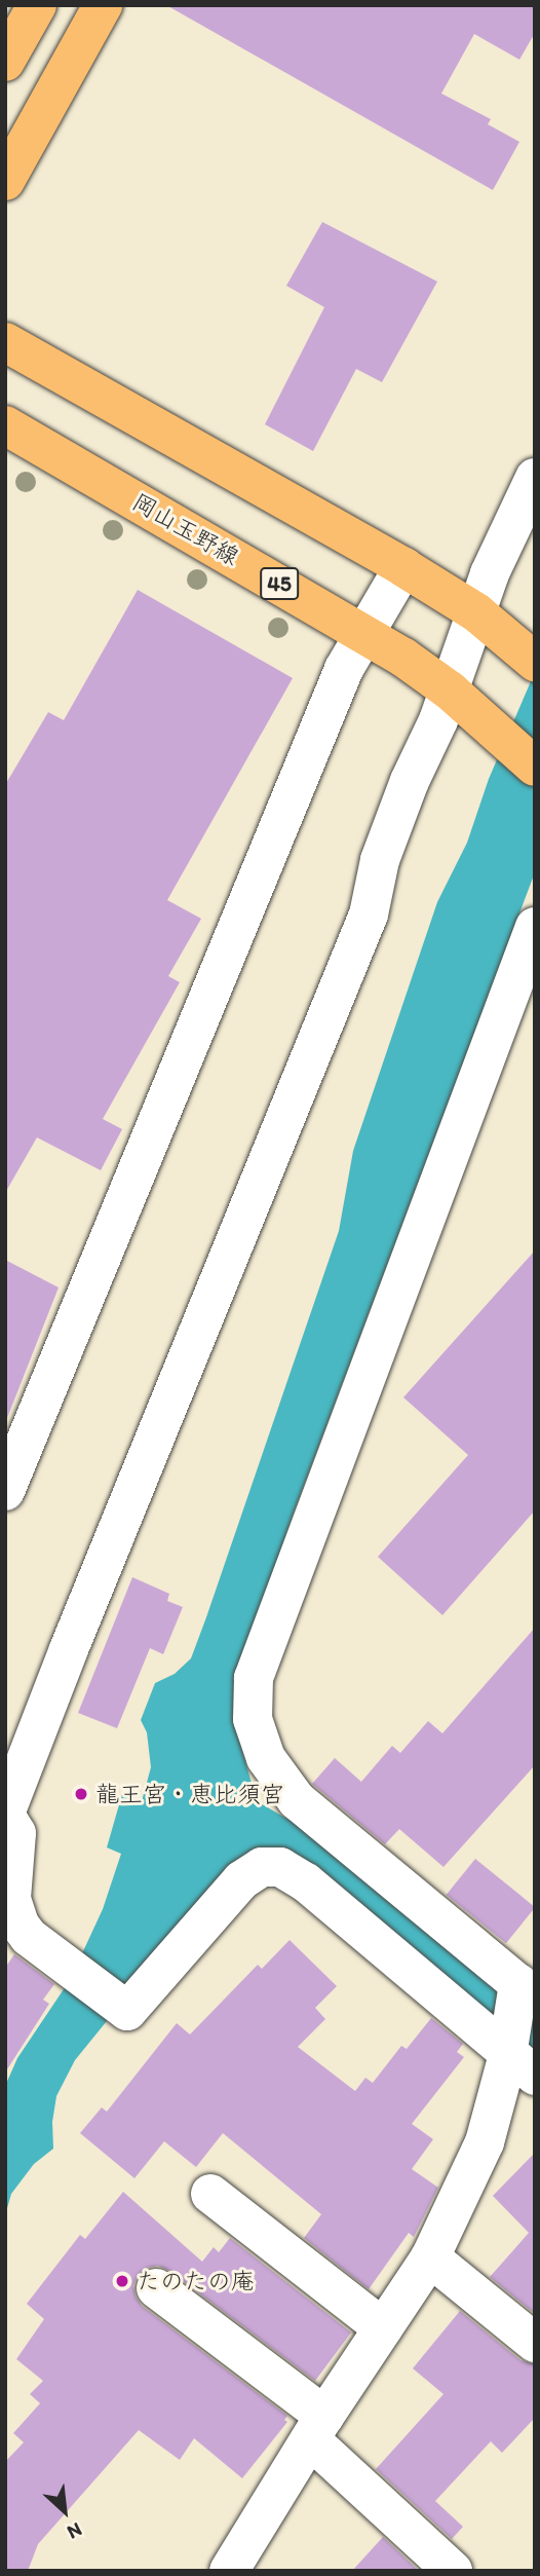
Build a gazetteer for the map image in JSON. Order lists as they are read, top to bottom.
{
  "streets": {
    "main road": ["岡山玉野線", "45"]
  },
  "places": ["龍王宮・恵比須宮", "たのたの庵"],
  "north": "bottom right"
}
